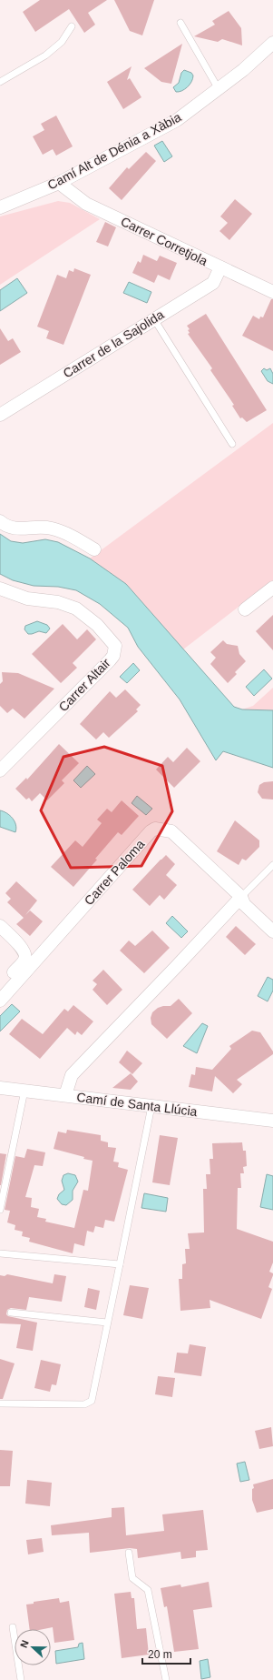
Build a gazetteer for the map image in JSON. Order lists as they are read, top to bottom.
{
  "streets": {
    "street": [
      "Camí Alt de Dénia a Xàbia",
      "Carrer Corretjola",
      "Carrer de la Sajolida",
      "Carrer Altair",
      "Carrer Paloma",
      "Camí de Santa Llúcia"
    ]
  },
  "crossings": [
    ["Camí Alt de Dénia a Xàbia", "Carrer Corretjola"],
    ["Carrer Corretjola", "Carrer de la Sajolida"]
  ],
  "scale_bar": "20 m",
  "north": "left"
}
